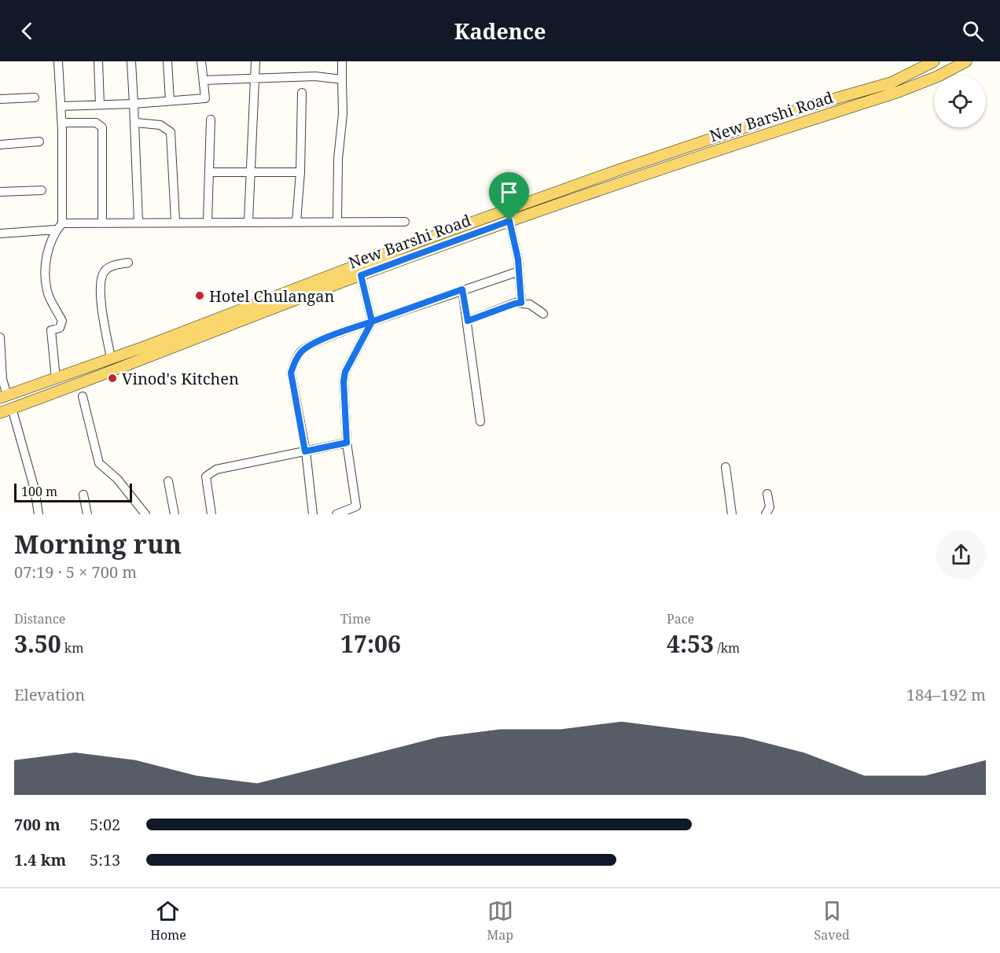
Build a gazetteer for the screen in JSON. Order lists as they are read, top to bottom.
{
  "streets": {
    "main road": ["New Barshi Road"]
  },
  "places": ["Hotel Chulangan", "Vinod's Kitchen"],
  "scale_bar": "100 m",
  "page": {
    "header": "Kadence",
    "scale": "100 m",
    "heading": ["Morning run", "07:19 · 5 × 700 m"],
    "stats": [
      ["Distance", "3.50 km"],
      ["Time", "17:06"],
      ["Pace", "4:53 /km"]
    ],
    "chart": ["Elevation", "184–192 m"],
    "list": [
      {
        "name": "700 m",
        "note": "5:02"
      },
      {
        "name": "1.4 km",
        "note": "5:13"
      }
    ],
    "tabs": ["Home", "Map", "Saved"]
  }
}
